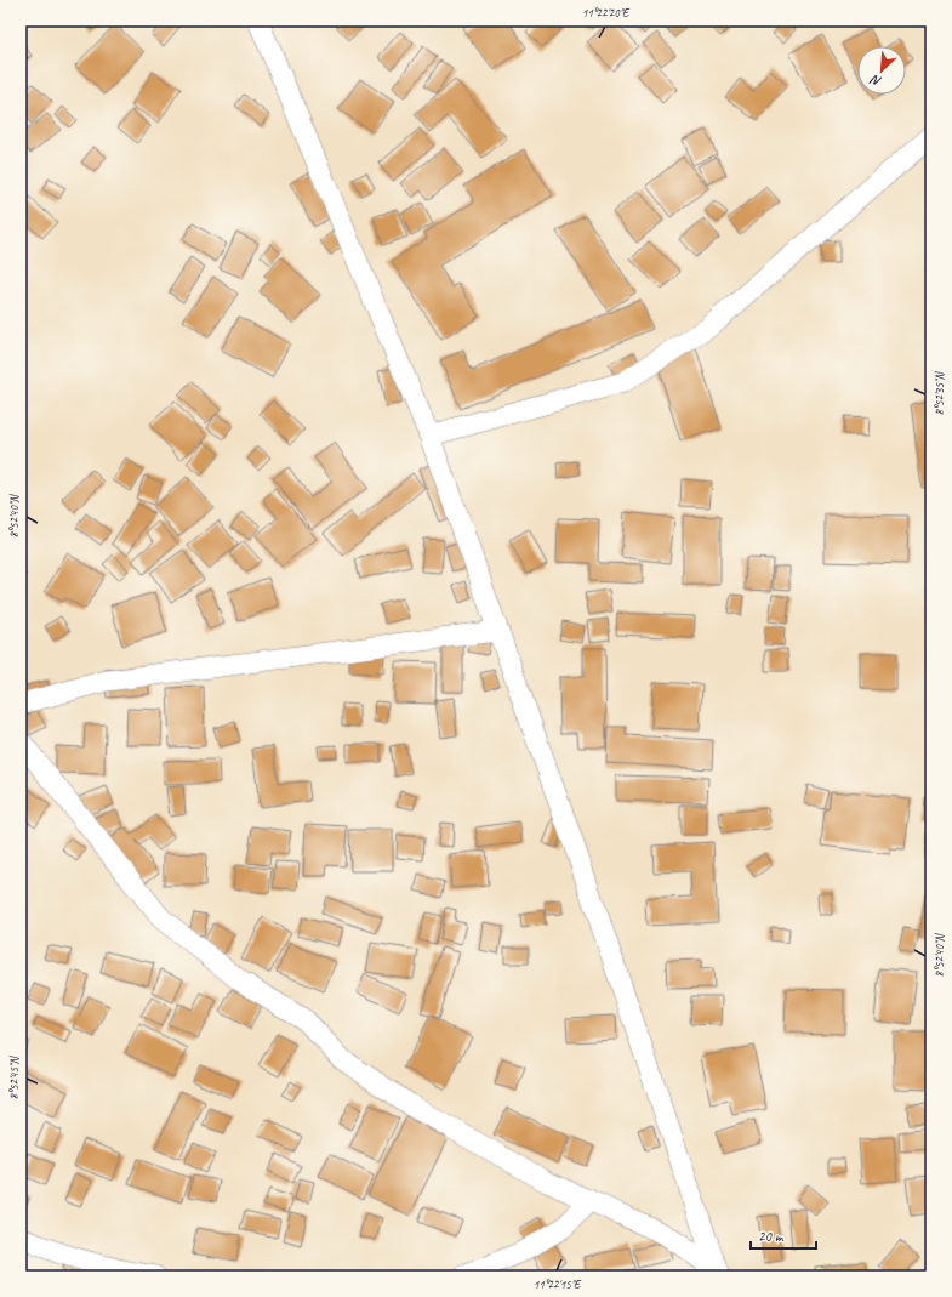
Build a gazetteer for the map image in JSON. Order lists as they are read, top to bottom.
{
  "scale_bar": "20 m",
  "north": "bottom left",
  "coordinates": [
    "11°22'20\"E",
    "8°52'35\"N",
    "8°52'40\"N",
    "8°52'45\"N",
    "11°22'15\"E"
  ]
}
